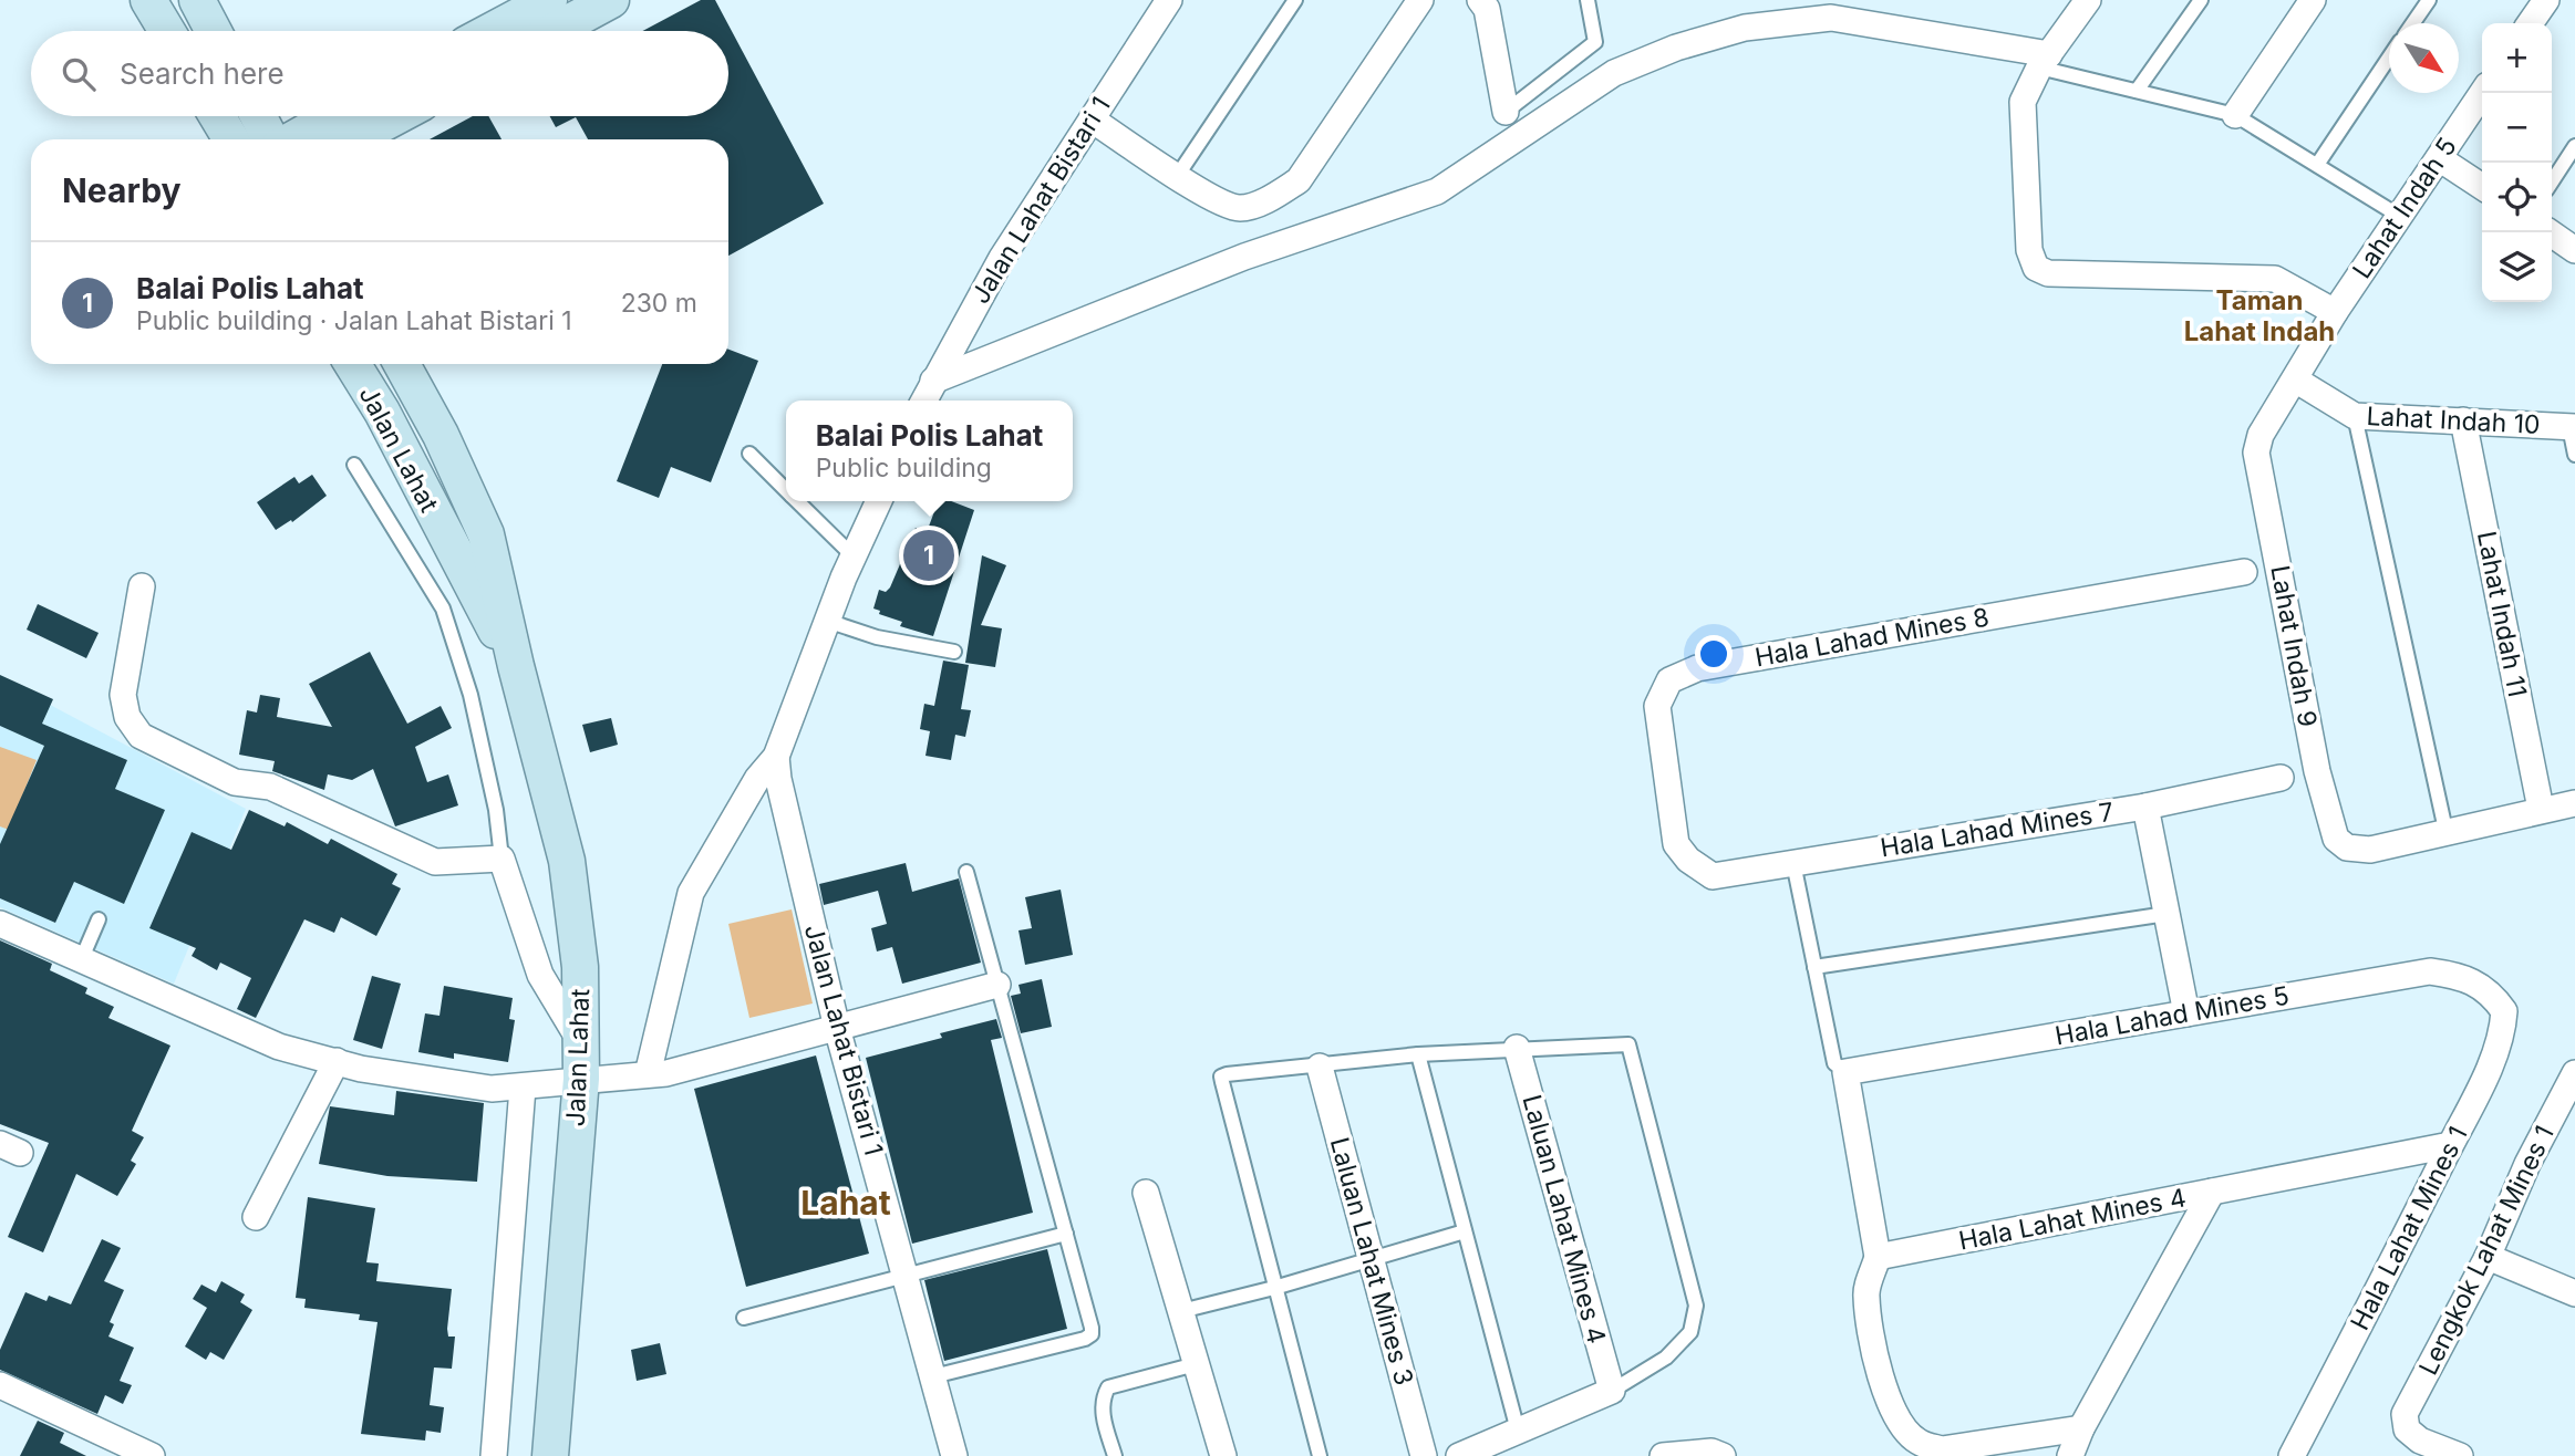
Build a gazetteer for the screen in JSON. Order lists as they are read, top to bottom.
{
  "streets": {
    "main road": ["Jalan Lahat"],
    "street": [
      "Jalan Lahat Bistari 1",
      "Lahat Indah 5",
      "Lahat Indah 10",
      "Lahat Indah 11",
      "Hala Lahad Mines 8",
      "Lahat Indah 9",
      "Hala Lahad Mines 7",
      "Hala Lahad Mines 5",
      "Laluan Lahat Mines 4",
      "Hala Lahat Mines 4",
      "Hala Lahat Mines 1",
      "Lengkok Lahat Mines 1",
      "Laluan Lahat Mines 3"
    ]
  },
  "crossings": [
    ["Lahat Indah 5", "Lahat Indah 10"],
    ["Lahat Indah 5", "Lahat Indah 9"],
    ["Lahat Indah 10", "Lahat Indah 11"],
    ["Hala Lahad Mines 8", "Hala Lahad Mines 7"],
    ["Hala Lahad Mines 5", "Hala Lahat Mines 1"],
    ["Hala Lahat Mines 4", "Hala Lahat Mines 1"]
  ],
  "districts": ["Taman Lahat Indah", "Lahat"],
  "north": "bottom right",
  "page": {
    "map_buttons": ["+", "−"],
    "search": "Search here",
    "heading": "Nearby",
    "list": [
      {
        "mark": "1",
        "name": "Balai Polis Lahat",
        "note": "Public building · Jalan Lahat Bistari 1",
        "value": "230 m"
      }
    ],
    "popup": ["Balai Polis Lahat", "Public building"],
    "pins": "1"
  }
}
